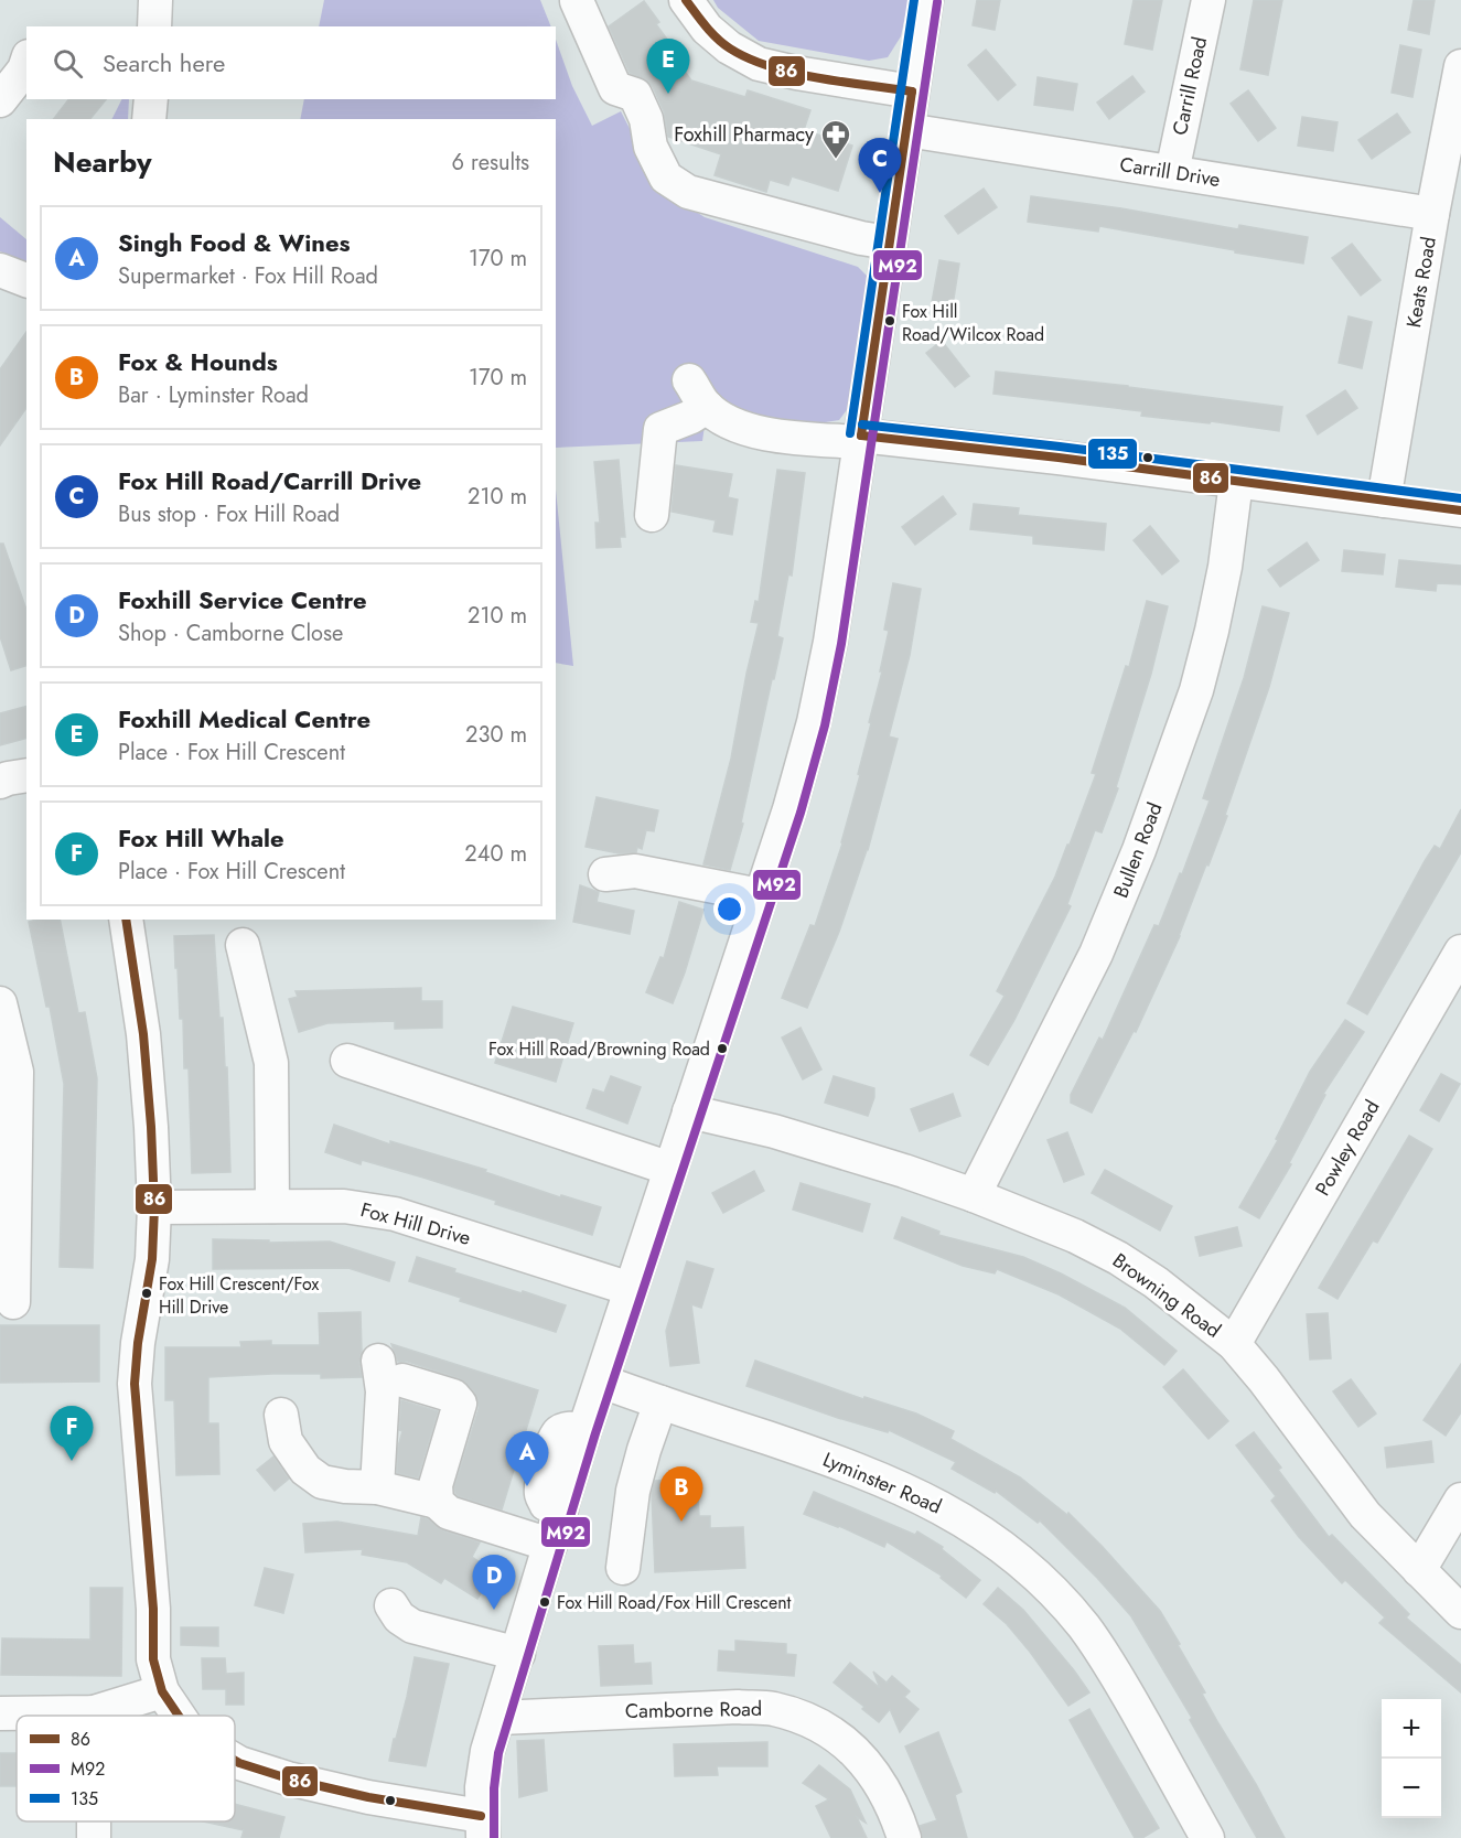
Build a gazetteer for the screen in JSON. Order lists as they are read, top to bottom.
{
  "streets": {
    "street": [
      "Carrill Road",
      "Carrill Drive",
      "Keats Road",
      "Bullen Road",
      "Powley Road",
      "Fox Hill Drive",
      "Browning Road",
      "Lyminster Road",
      "Camborne Road"
    ]
  },
  "crossings": [
    ["Carrill Road", "Carrill Drive"],
    ["Carrill Drive", "Keats Road"],
    ["Bullen Road", "Browning Road"],
    ["Powley Road", "Browning Road"]
  ],
  "places": {
    "pharmacy": ["Foxhill Pharmacy"],
    "other": [
      "Fox Hill Road/Wilcox Road",
      "Fox Hill Road/Browning Road",
      "Fox Hill Crescent/Fox Hill Drive",
      "Fox Hill Road/Fox Hill Crescent"
    ]
  },
  "lines": ["transit line 86", "transit line 135", "transit line M92"],
  "legend": ["86", "M92", "135"],
  "page": {
    "search": "Search here",
    "pins": [
      "E",
      "C",
      "F",
      "A",
      "B",
      "D"
    ],
    "heading": ["Nearby", "6 results"],
    "list": [
      {
        "mark": "A",
        "name": "Singh Food & Wines",
        "note": "Supermarket · Fox Hill Road",
        "value": "170 m"
      },
      {
        "mark": "B",
        "name": "Fox & Hounds",
        "note": "Bar · Lyminster Road",
        "value": "170 m"
      },
      {
        "mark": "C",
        "name": "Fox Hill Road/Carrill Drive",
        "note": "Bus stop · Fox Hill Road",
        "value": "210 m"
      },
      {
        "mark": "D",
        "name": "Foxhill Service Centre",
        "note": "Shop · Camborne Close",
        "value": "210 m"
      },
      {
        "mark": "E",
        "name": "Foxhill Medical Centre",
        "note": "Place · Fox Hill Crescent",
        "value": "230 m"
      },
      {
        "mark": "F",
        "name": "Fox Hill Whale",
        "note": "Place · Fox Hill Crescent",
        "value": "240 m"
      }
    ],
    "map_buttons": ["+", "−"]
  }
}
